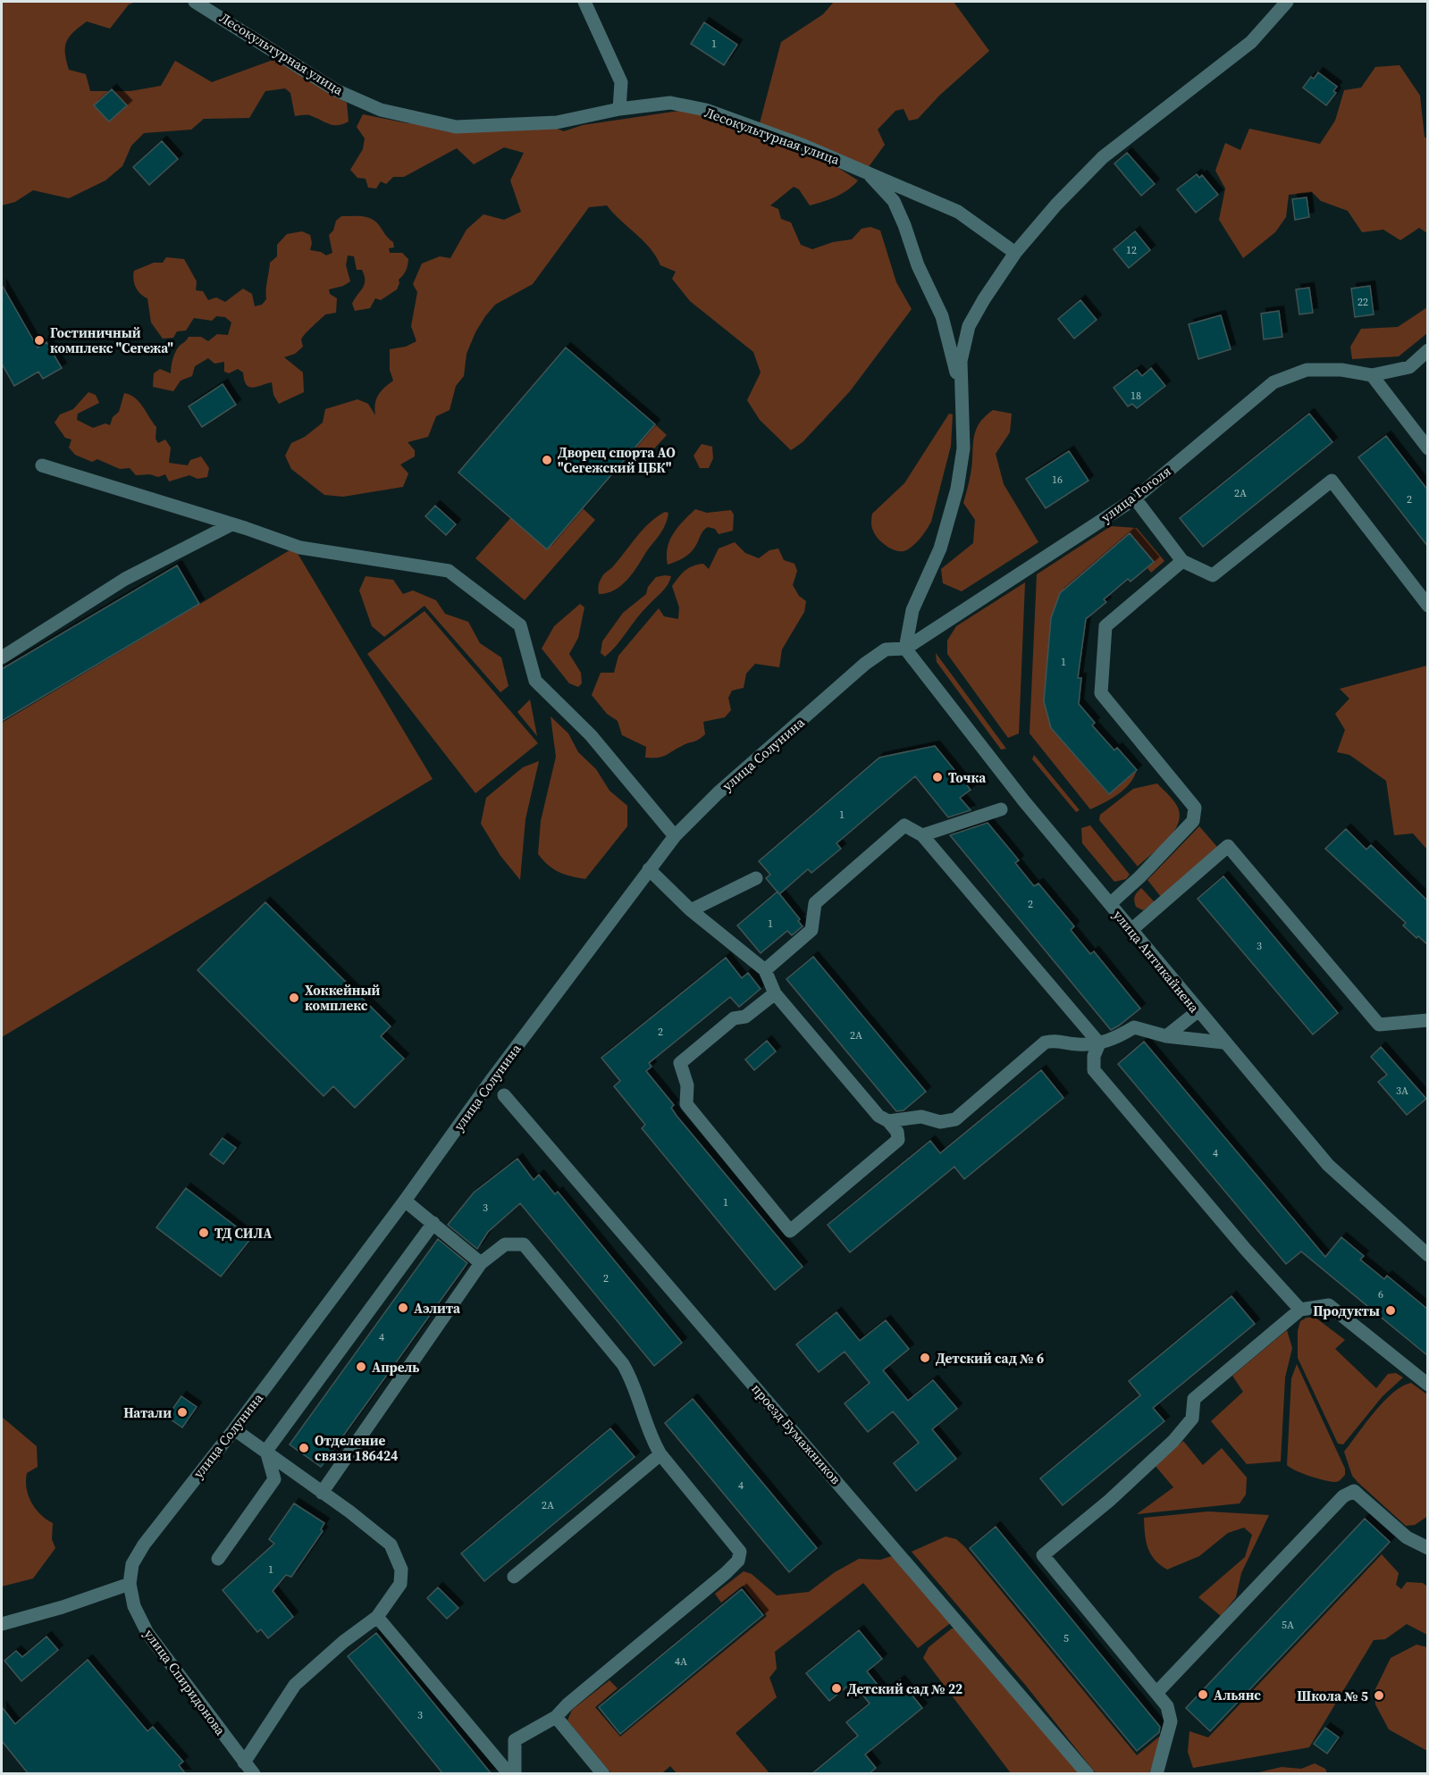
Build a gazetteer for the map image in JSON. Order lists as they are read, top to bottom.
{
  "streets": {
    "street": [
      "Лесокультурная улица",
      "улица Гоголя",
      "улица Солунина",
      "улица Антикайнена",
      "проезд Бумажников",
      "улица Спиридонова"
    ]
  },
  "crossings": [
    ["Лесокультурная улица", "улица Гоголя"],
    ["Лесокультурная улица", "улица Солунина"],
    ["Лесокультурная улица", "улица Антикайнена"],
    ["улица Гоголя", "улица Солунина"],
    ["улица Гоголя", "улица Антикайнена"],
    ["улица Солунина", "улица Антикайнена"],
    ["улица Солунина", "улица Спиридонова"]
  ],
  "places": [
    "Гостиничный комплекс \"Сегежа\"",
    "Дворец спорта АО \"Сегежский ЦБК\"",
    "Точка",
    "Хоккейный комплекс",
    "ТД СИЛА",
    "Аэлита",
    "Продукты",
    "Детский сад № 6",
    "Апрель",
    "Натали",
    "Отделение связи 186424",
    "Детский сад № 22",
    "Альянс",
    "Школа № 5"
  ],
  "house_numbers": [
    "1",
    "12",
    "22",
    "18",
    "16",
    "2А",
    "2",
    "1",
    "1",
    "2",
    "1",
    "3",
    "2",
    "2А",
    "3А",
    "4",
    "1",
    "3",
    "2",
    "6",
    "4",
    "4",
    "2А",
    "1",
    "5А",
    "5",
    "4А",
    "3"
  ]
}
